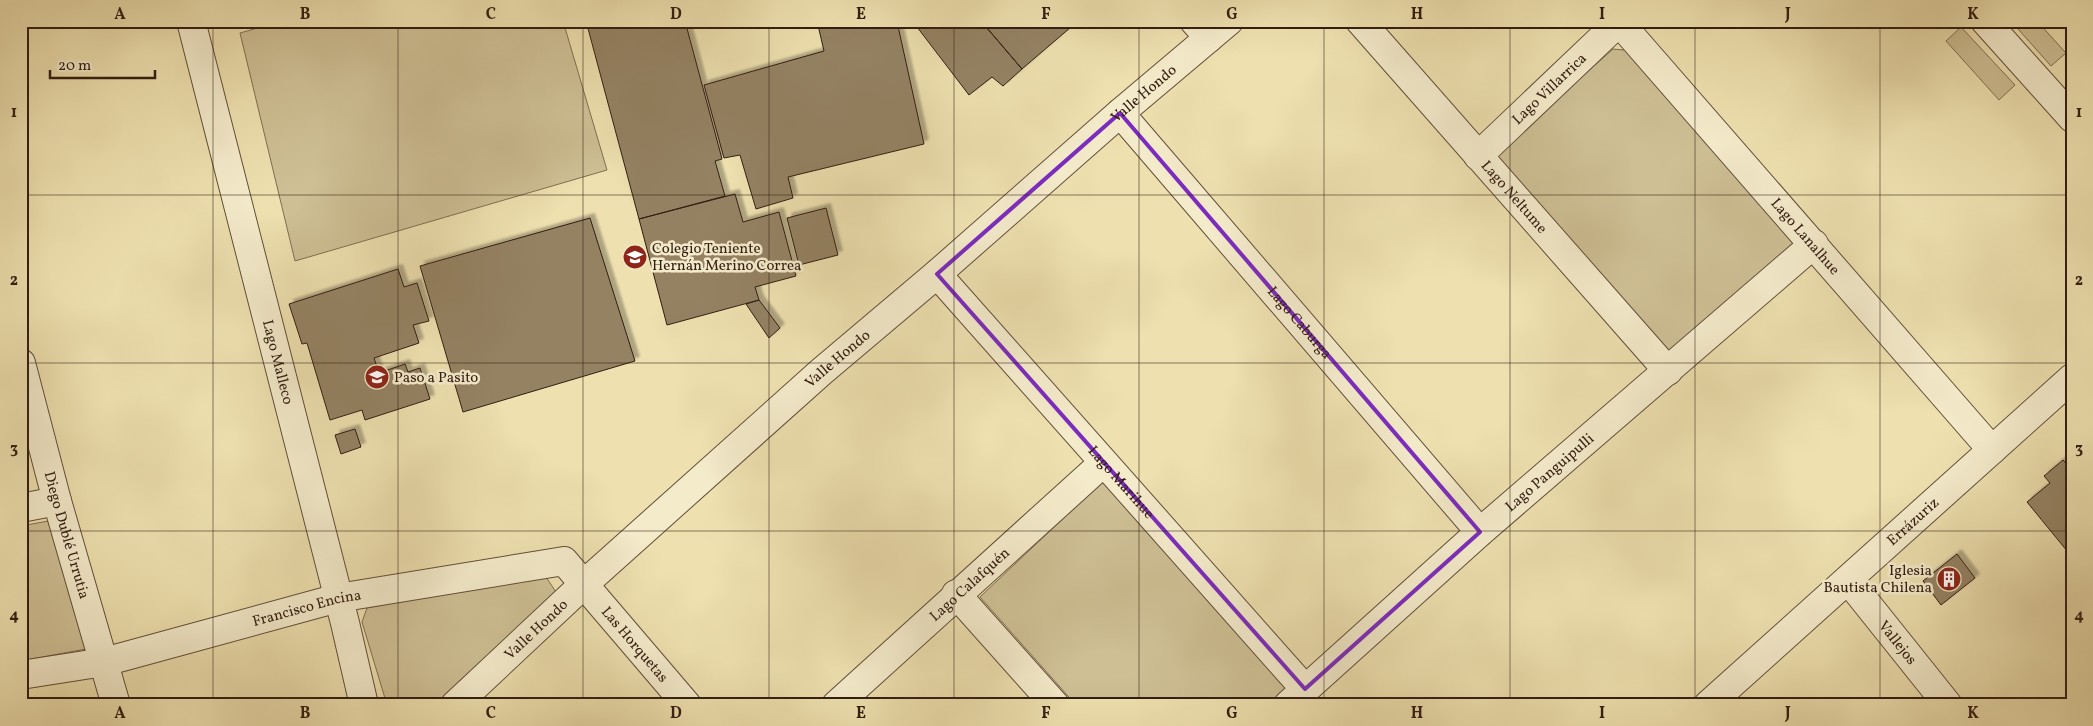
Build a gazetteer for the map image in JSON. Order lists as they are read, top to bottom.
{
  "streets": {
    "street": [
      "Lago Villarrica",
      "Valle Hondo",
      "Lago Neltume",
      "Lago Lanalhue",
      "Lago Caburga",
      "Lago Malleco",
      "Lago Panguipulli",
      "Lago Marihue",
      "Errázuriz",
      "Diego Dublé Urrutia",
      "Lago Calafquén",
      "Francisco Encina",
      "Vallejos",
      "Las Horquetas"
    ]
  },
  "crossings": [
    ["Lago Villarrica", "Lago Neltume"],
    ["Lago Villarrica", "Lago Lanalhue"],
    ["Valle Hondo", "Lago Caburga"],
    ["Valle Hondo", "Lago Marihue"],
    ["Valle Hondo", "Francisco Encina"],
    ["Valle Hondo", "Las Horquetas"],
    ["Lago Neltume", "Lago Panguipulli"],
    ["Lago Lanalhue", "Lago Panguipulli"],
    ["Lago Lanalhue", "Errázuriz"],
    ["Lago Caburga", "Lago Panguipulli"],
    ["Lago Malleco", "Francisco Encina"],
    ["Lago Panguipulli", "Lago Marihue"],
    ["Lago Marihue", "Lago Calafquén"],
    ["Errázuriz", "Vallejos"],
    ["Diego Dublé Urrutia", "Francisco Encina"],
    ["Francisco Encina", "Las Horquetas"]
  ],
  "places": {
    "school or university": ["Colegio Teniente Hernán Merino Correa", "Paso a Pasito"],
    "building": ["Iglesia Bautista Chilena"]
  },
  "scale_bar": "20 m",
  "grid": {
    "columns": [
      "A",
      "B",
      "C",
      "D",
      "E",
      "F",
      "G",
      "H",
      "I",
      "J",
      "K"
    ],
    "rows": [
      "1",
      "2",
      "3",
      "4"
    ]
  }
}
